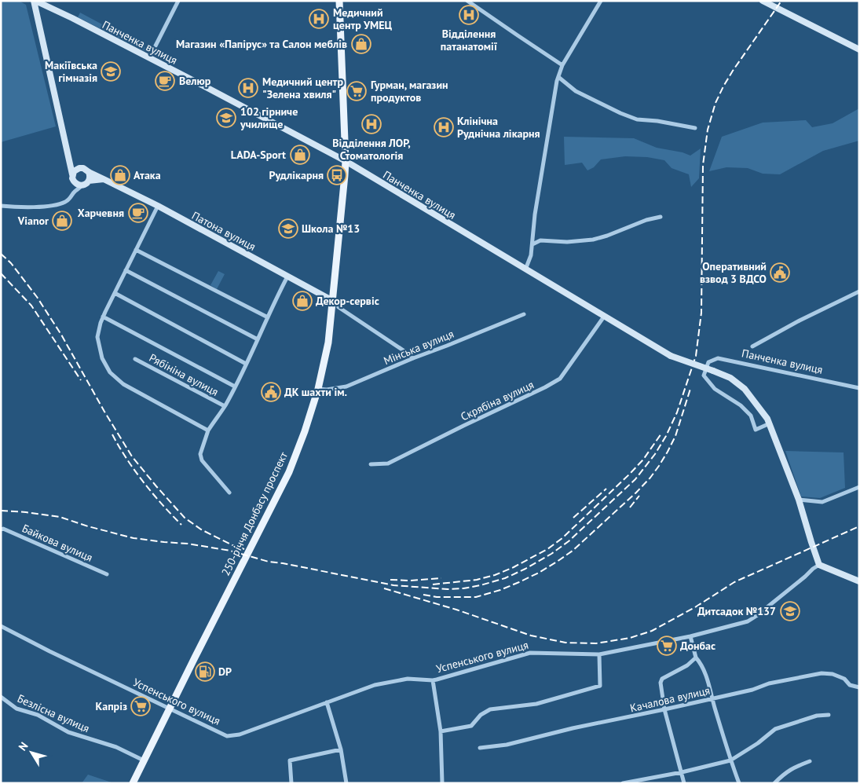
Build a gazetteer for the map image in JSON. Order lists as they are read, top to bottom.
{
  "streets": {
    "main road": ["250-річчя Донбасу проспект"],
    "street": [
      "Панченка вулиця",
      "Патона вулиця",
      "Мінська вулиця",
      "Рябініна вулиця",
      "Скрябіна вулиця",
      "Байкова вулиця",
      "Успенського вулиця",
      "Качалова вулиця",
      "Безлісна вулиця"
    ]
  },
  "crossings": [
    ["Панченка вулиця", "Скрябіна вулиця"],
    ["Панченка вулиця", "250-річчя Донбасу проспект"],
    ["Патона вулиця", "250-річчя Донбасу проспект"],
    ["Мінська вулиця", "250-річчя Донбасу проспект"],
    ["250-річчя Донбасу проспект", "Успенського вулиця"],
    ["250-річчя Донбасу проспект", "Безлісна вулиця"]
  ],
  "places": {
    "hospital": [
      "Відділення патанатомії",
      "Медичний центр УМЕЦ",
      "Медичний центр \"Зелена хвиля\"",
      "Відділення ЛОР, Стоматологія",
      "Клінічна Руднічна лікарня"
    ],
    "shop": [
      "Магазин «Папірус» та Салон меблів",
      "LADA-Sport",
      "Атака",
      "Vianor",
      "Декор-сервіс"
    ],
    "school or university": [
      "Макіївська гімназія",
      "102 гірниче училище",
      "Школа №13",
      "Дитсадок №137"
    ],
    "cafe": ["Велюр", "Харчевня"],
    "supermarket": ["Гурман, магазин продуктов", "Донбас", "Капріз"],
    "bus stop": ["Рудлікарня"],
    "public building": ["Оперативний взвод 3 ВДСО", "ДК шахти ім."],
    "fuel station": ["DP"]
  },
  "north": "top left"
}
